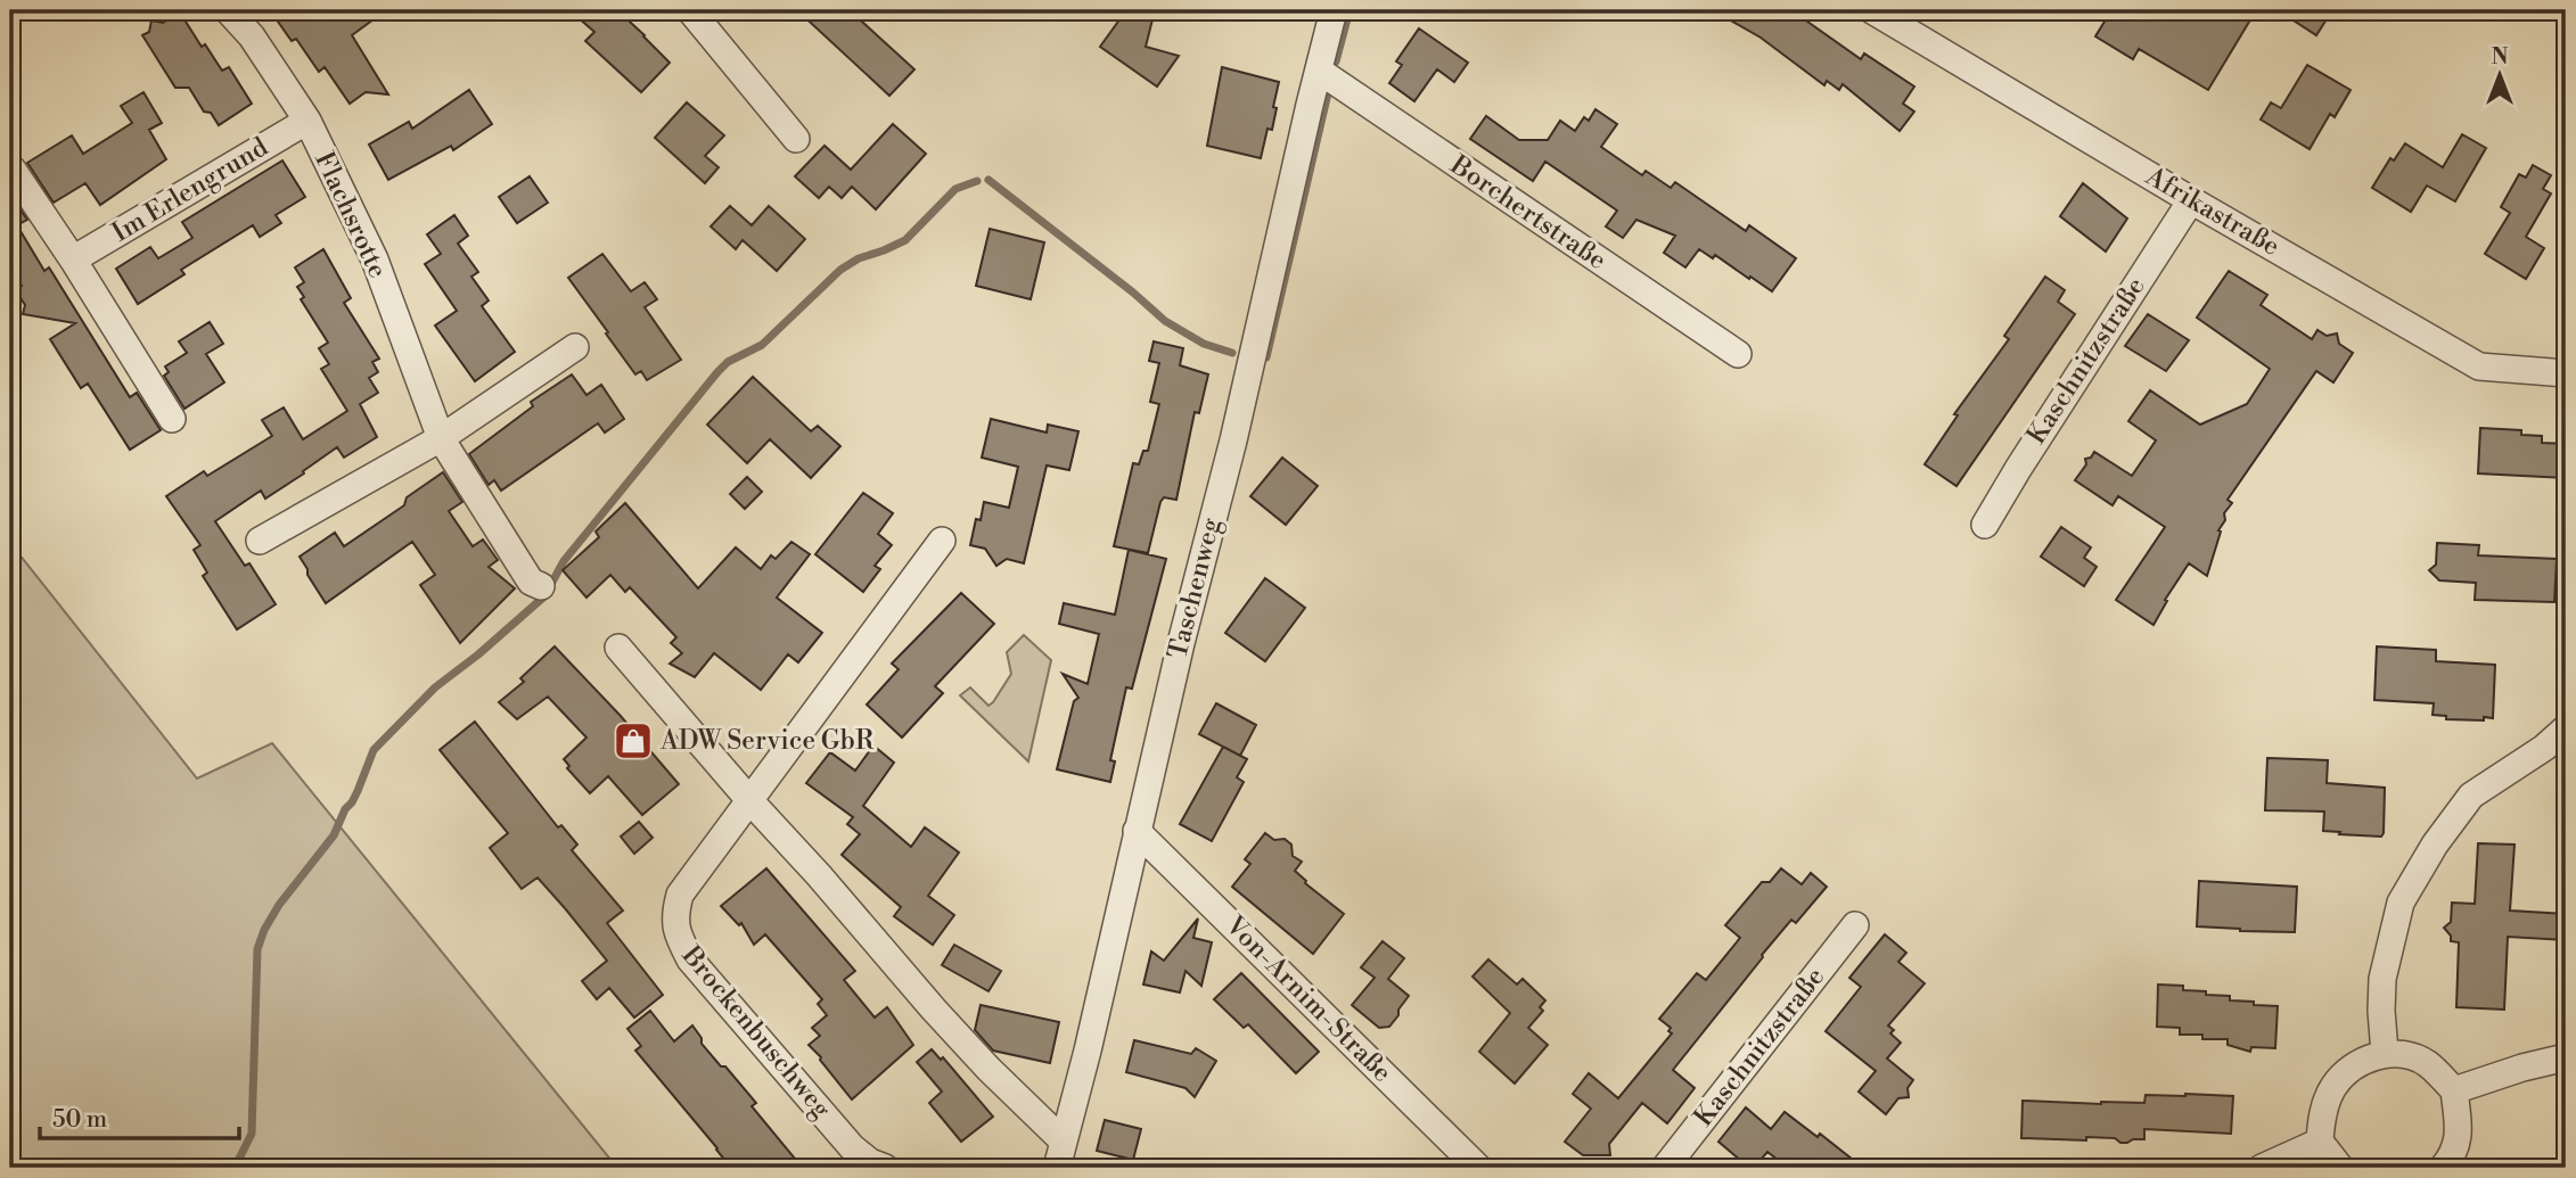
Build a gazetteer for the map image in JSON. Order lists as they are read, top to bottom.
{
  "streets": {
    "street": [
      "Im Erlengrund",
      "Afrikastraße",
      "Borchertstraße",
      "Flachsrotte",
      "Kaschnitzstraße",
      "Taschenweg",
      "Von-Arnim-Straße",
      "Brockenbuschweg"
    ]
  },
  "crossings": [
    ["Im Erlengrund", "Flachsrotte"],
    ["Afrikastraße", "Kaschnitzstraße"],
    ["Borchertstraße", "Taschenweg"],
    ["Taschenweg", "Von-Arnim-Straße"]
  ],
  "places": {
    "shop": ["ADW Service GbR"]
  },
  "scale_bar": "50 m",
  "north": "top"
}
